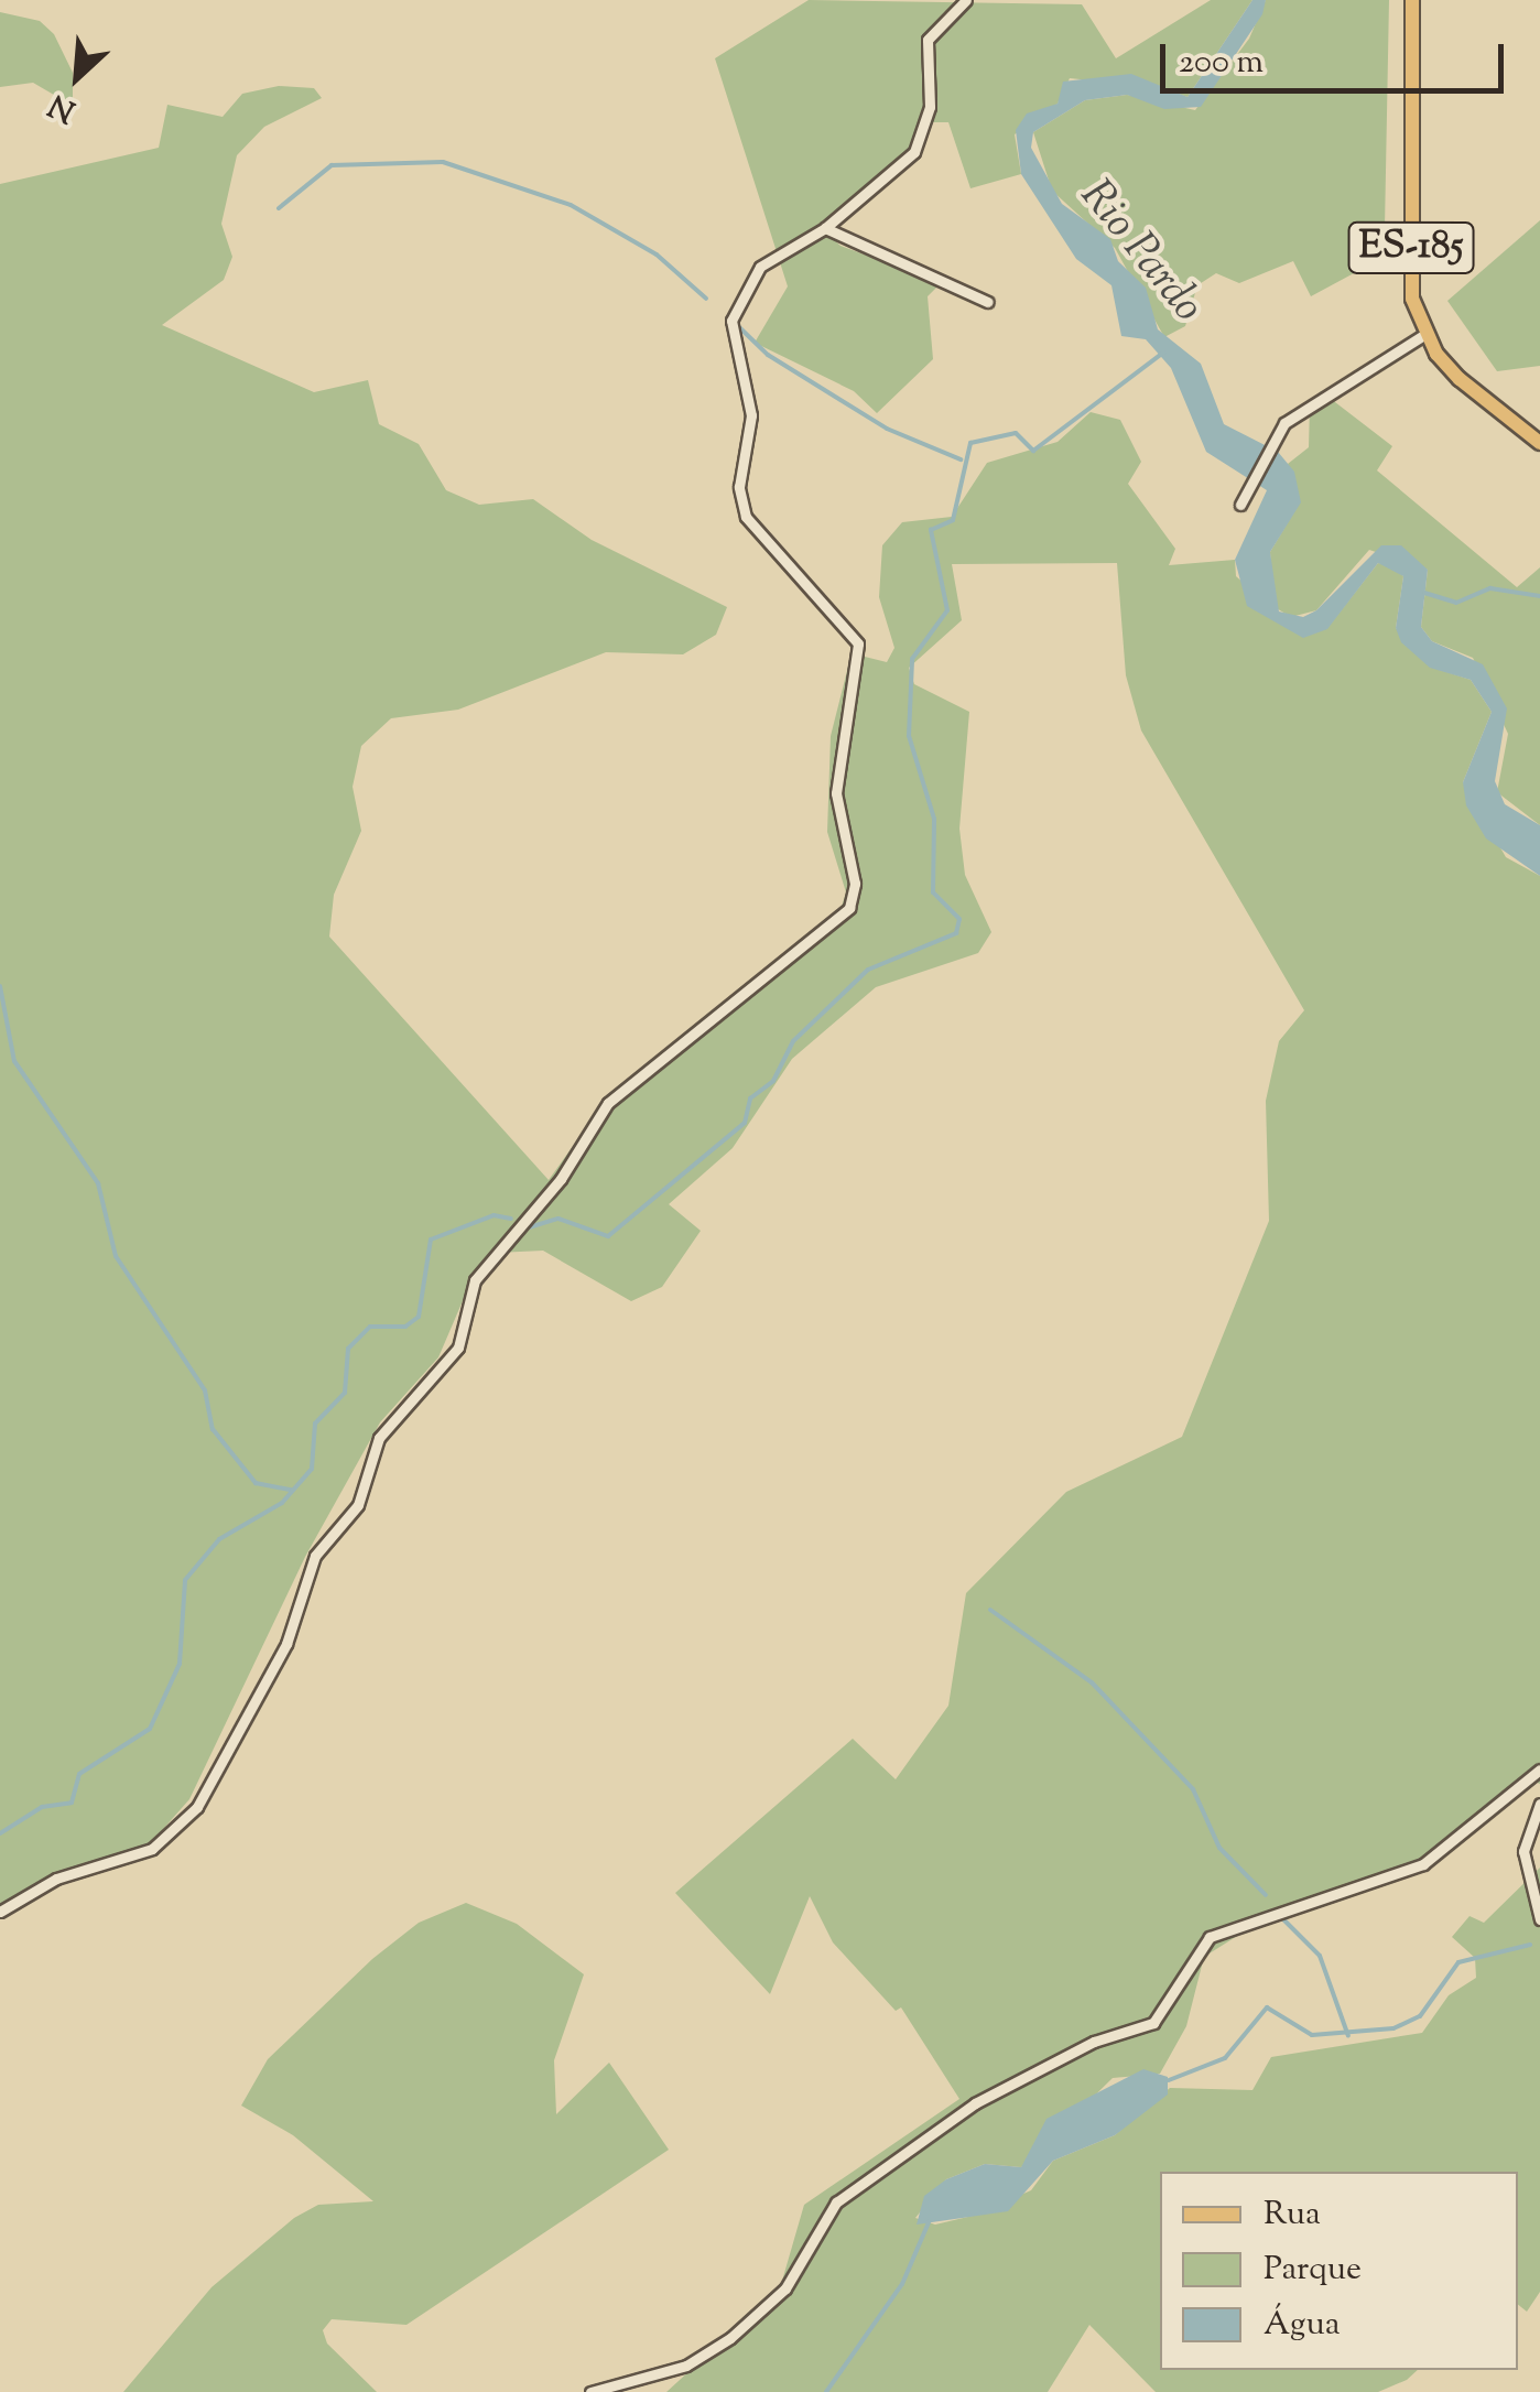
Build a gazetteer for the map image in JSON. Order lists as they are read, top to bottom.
{
  "streets": {
    "main road": ["ES-185"]
  },
  "water": ["Rio Pardo"],
  "legend": ["Rua", "Parque", "Água"],
  "scale_bar": "200 m",
  "north": "bottom left"
}
